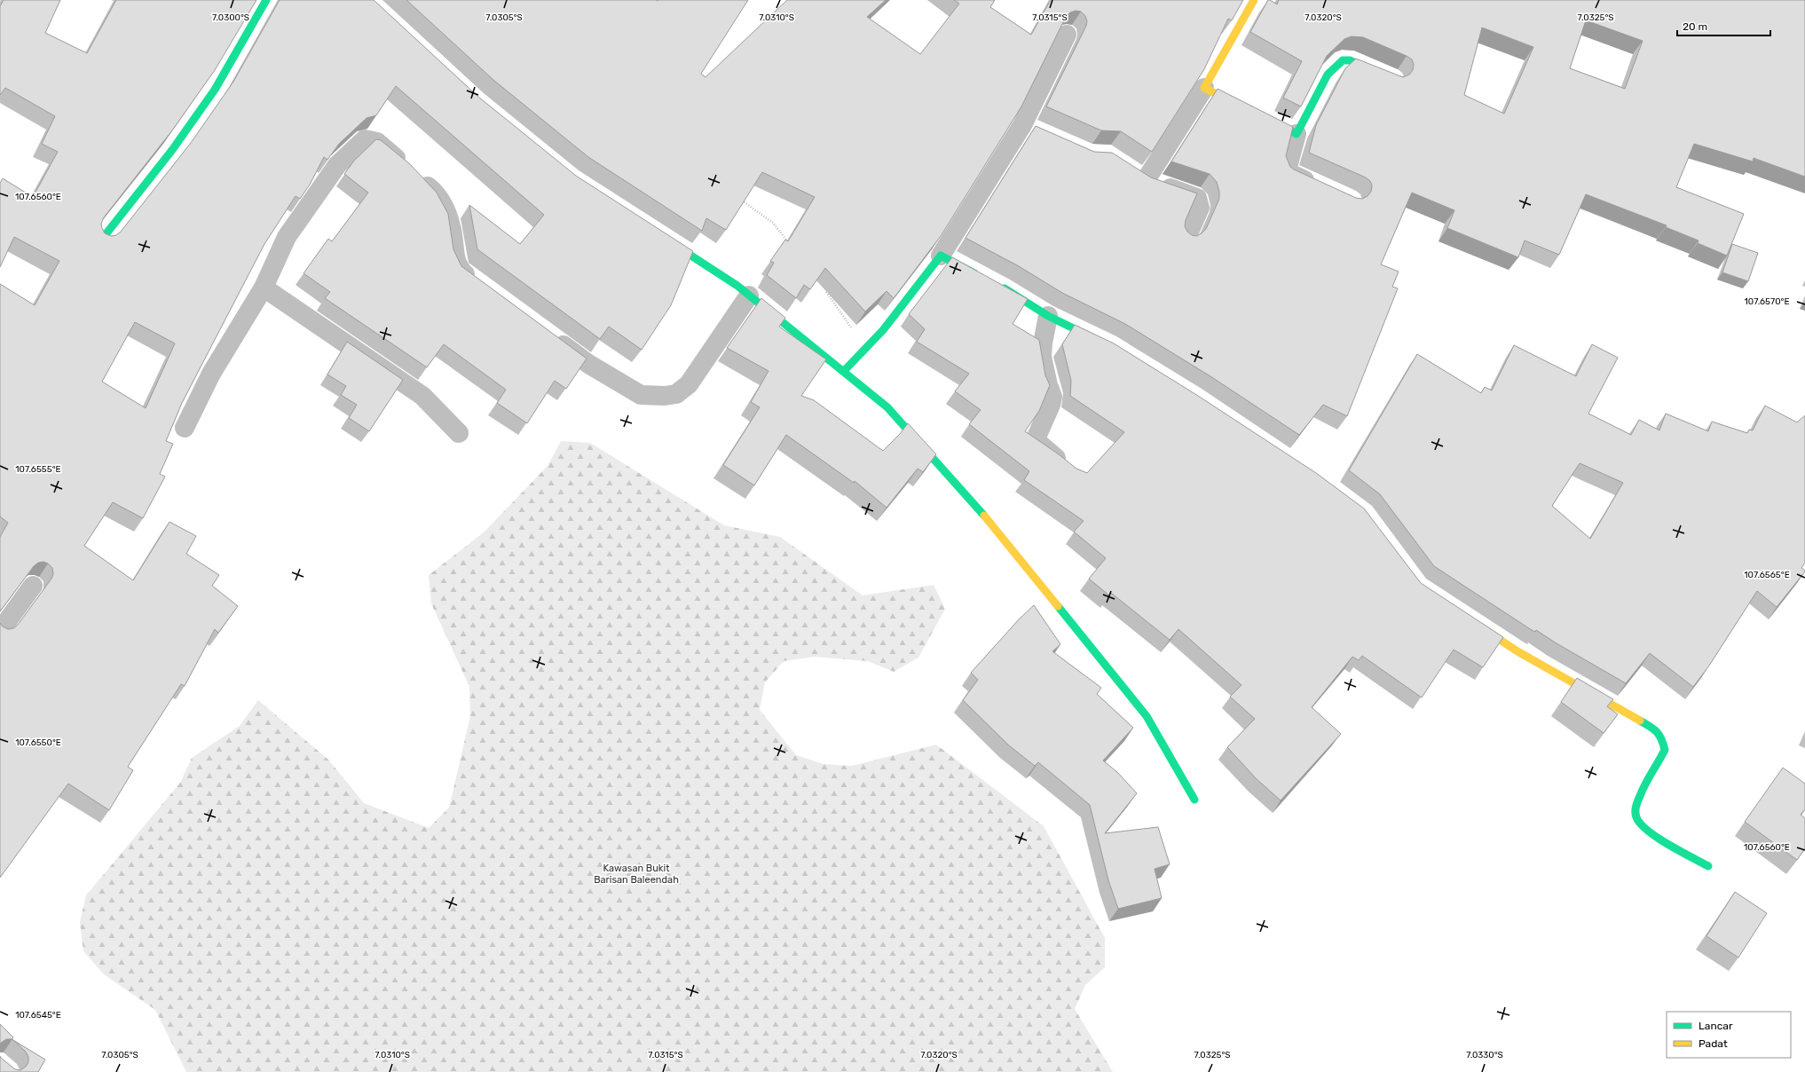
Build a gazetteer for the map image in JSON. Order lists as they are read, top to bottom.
{
  "parks": ["Kawasan Bukit Barisan Baleendah"],
  "legend": ["Lancar", "Padat"],
  "scale_bar": "20 m",
  "coordinates": [
    "7.0300°S",
    "7.0310°S",
    "7.0315°S",
    "7.0320°S",
    "7.0305°S",
    "7.0325°S",
    "107.6560°E",
    "107.6570°E",
    "107.6555°E",
    "107.6565°E",
    "107.6550°E",
    "107.6545°E",
    "7.0330°S"
  ]
}
